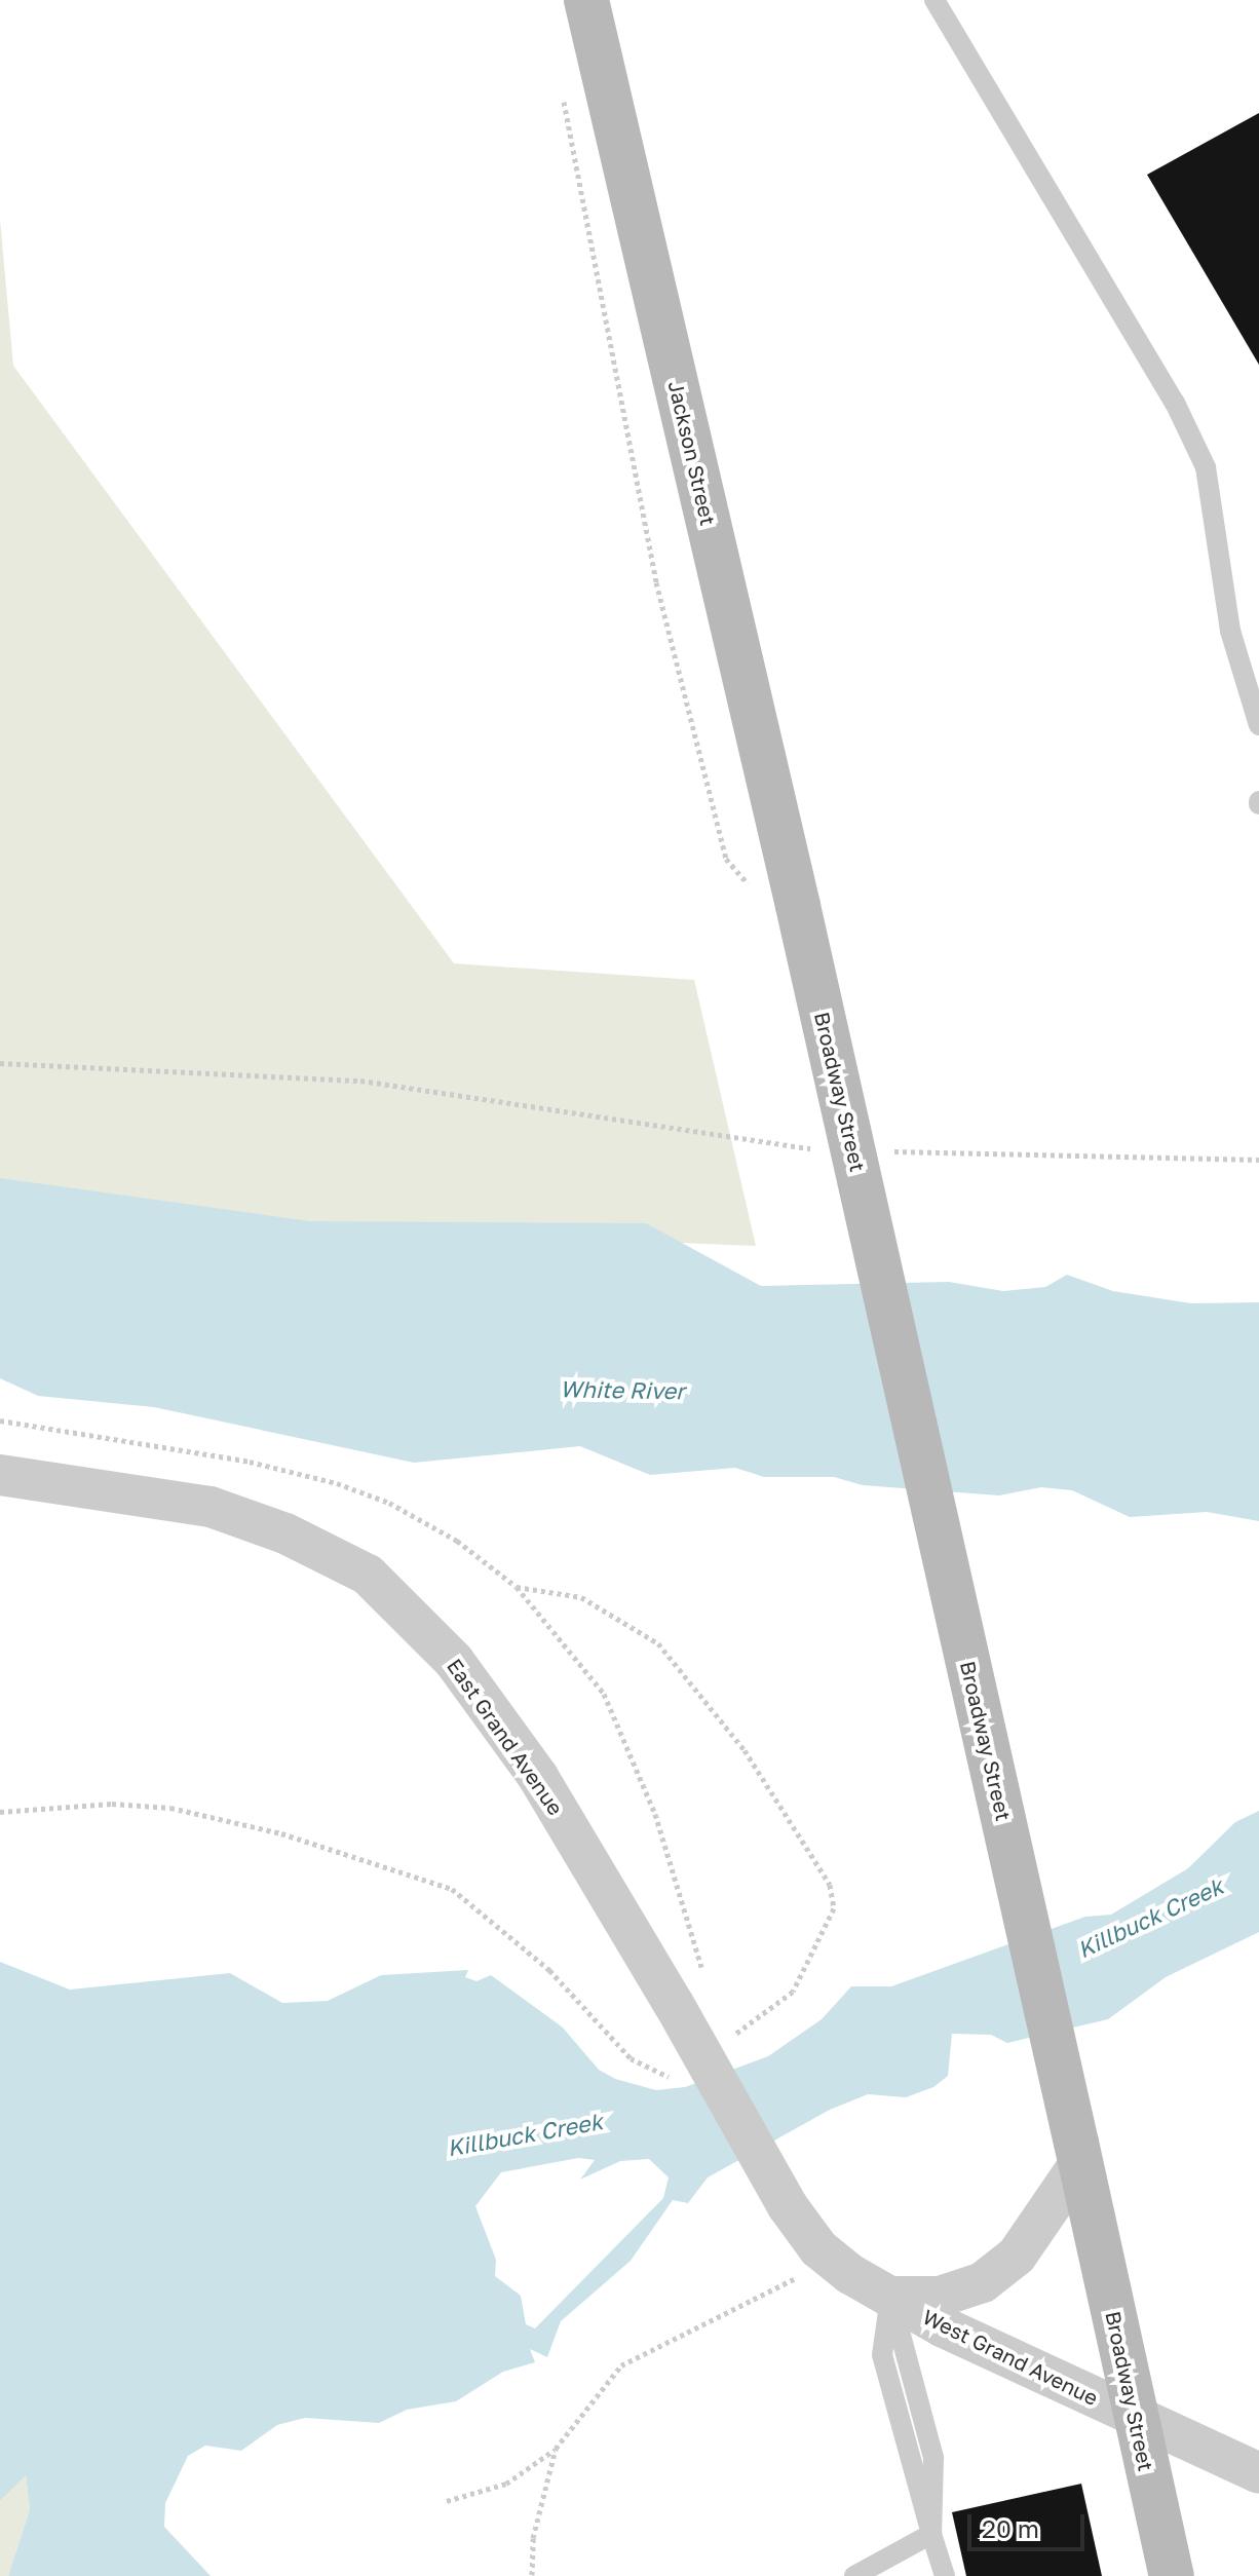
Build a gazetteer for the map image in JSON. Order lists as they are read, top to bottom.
{
  "streets": {
    "main road": ["Jackson Street", "Broadway Street"],
    "street": ["East Grand Avenue", "West Grand Avenue"]
  },
  "crossings": [
    ["Jackson Street", "Broadway Street"],
    ["Broadway Street", "West Grand Avenue"],
    ["East Grand Avenue", "West Grand Avenue"]
  ],
  "water": ["White River", "Killbuck Creek"],
  "scale_bar": "20 m"
}
